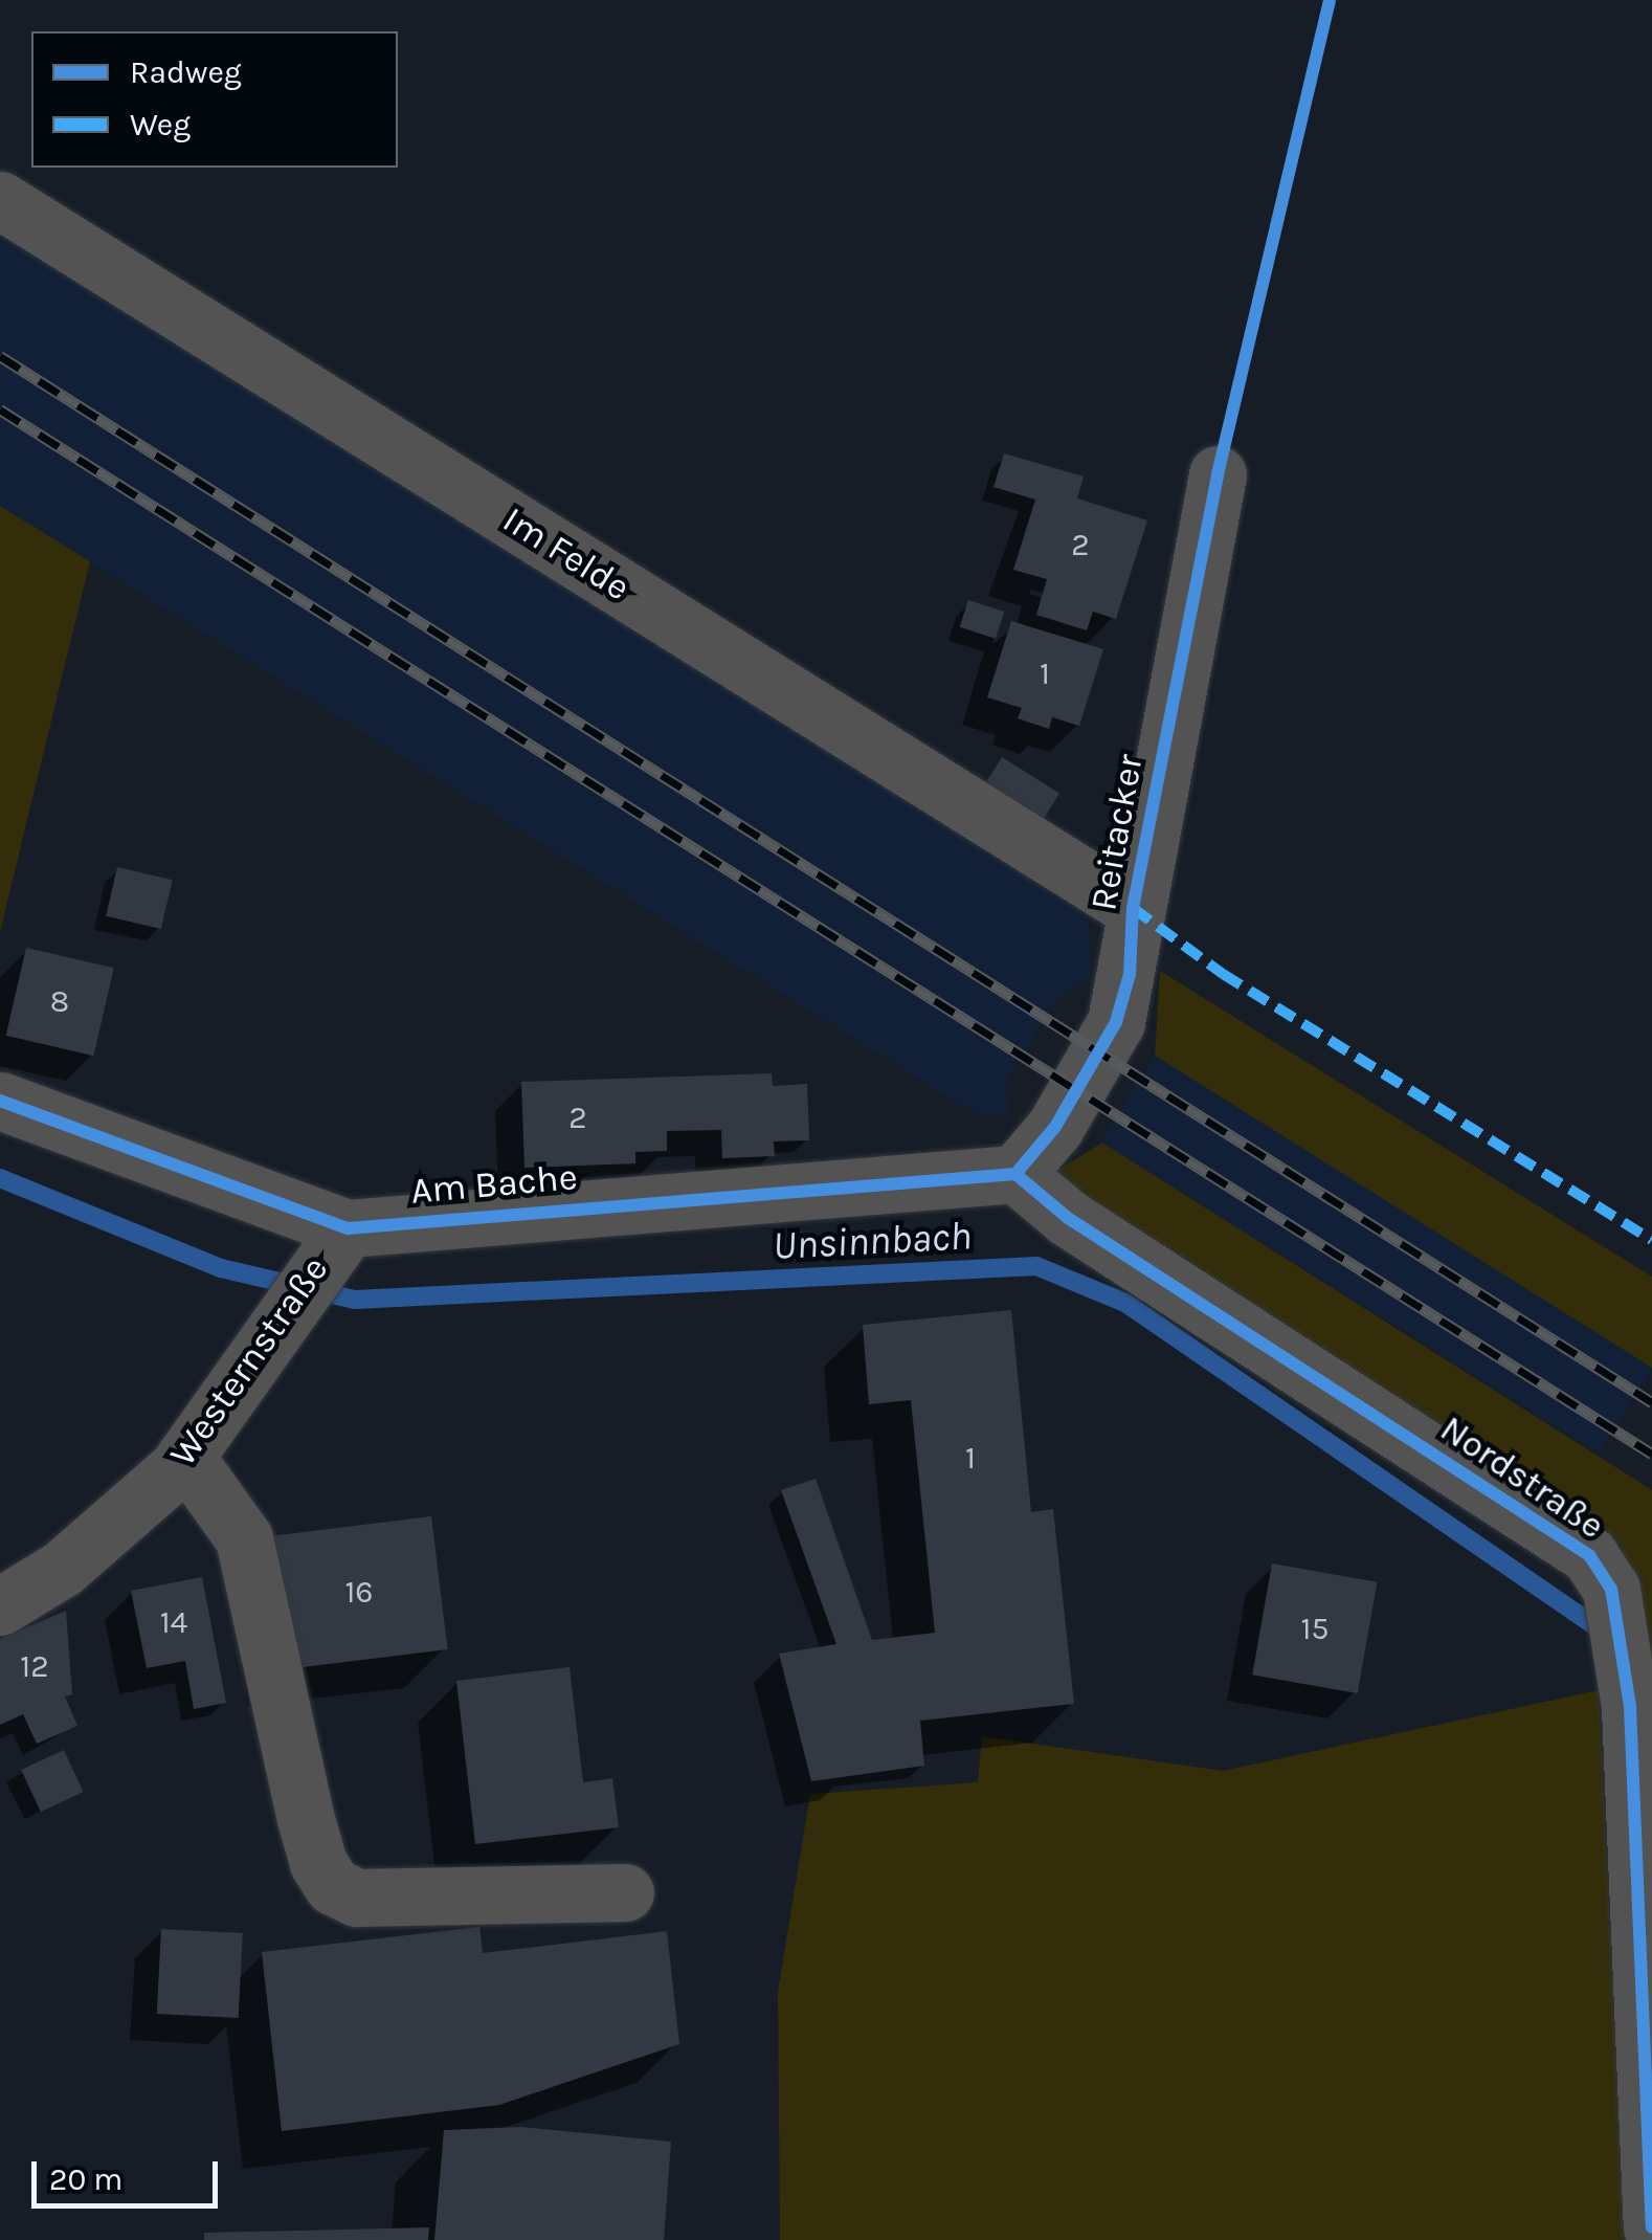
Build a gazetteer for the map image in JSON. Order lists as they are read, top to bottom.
{
  "streets": {
    "street": [
      "Im Felde",
      "Reitacker",
      "Am Bache",
      "Westernstraße",
      "Nordstraße"
    ]
  },
  "crossings": [
    ["Im Felde", "Reitacker"],
    ["Reitacker", "Am Bache"],
    ["Reitacker", "Nordstraße"],
    ["Am Bache", "Westernstraße"],
    ["Am Bache", "Nordstraße"]
  ],
  "water": ["Unsinnbach"],
  "house_numbers": [
    "2",
    "1",
    "8",
    "2",
    "1",
    "16",
    "14",
    "15",
    "12"
  ],
  "legend": ["Radweg", "Weg"],
  "scale_bar": "20 m"
}
